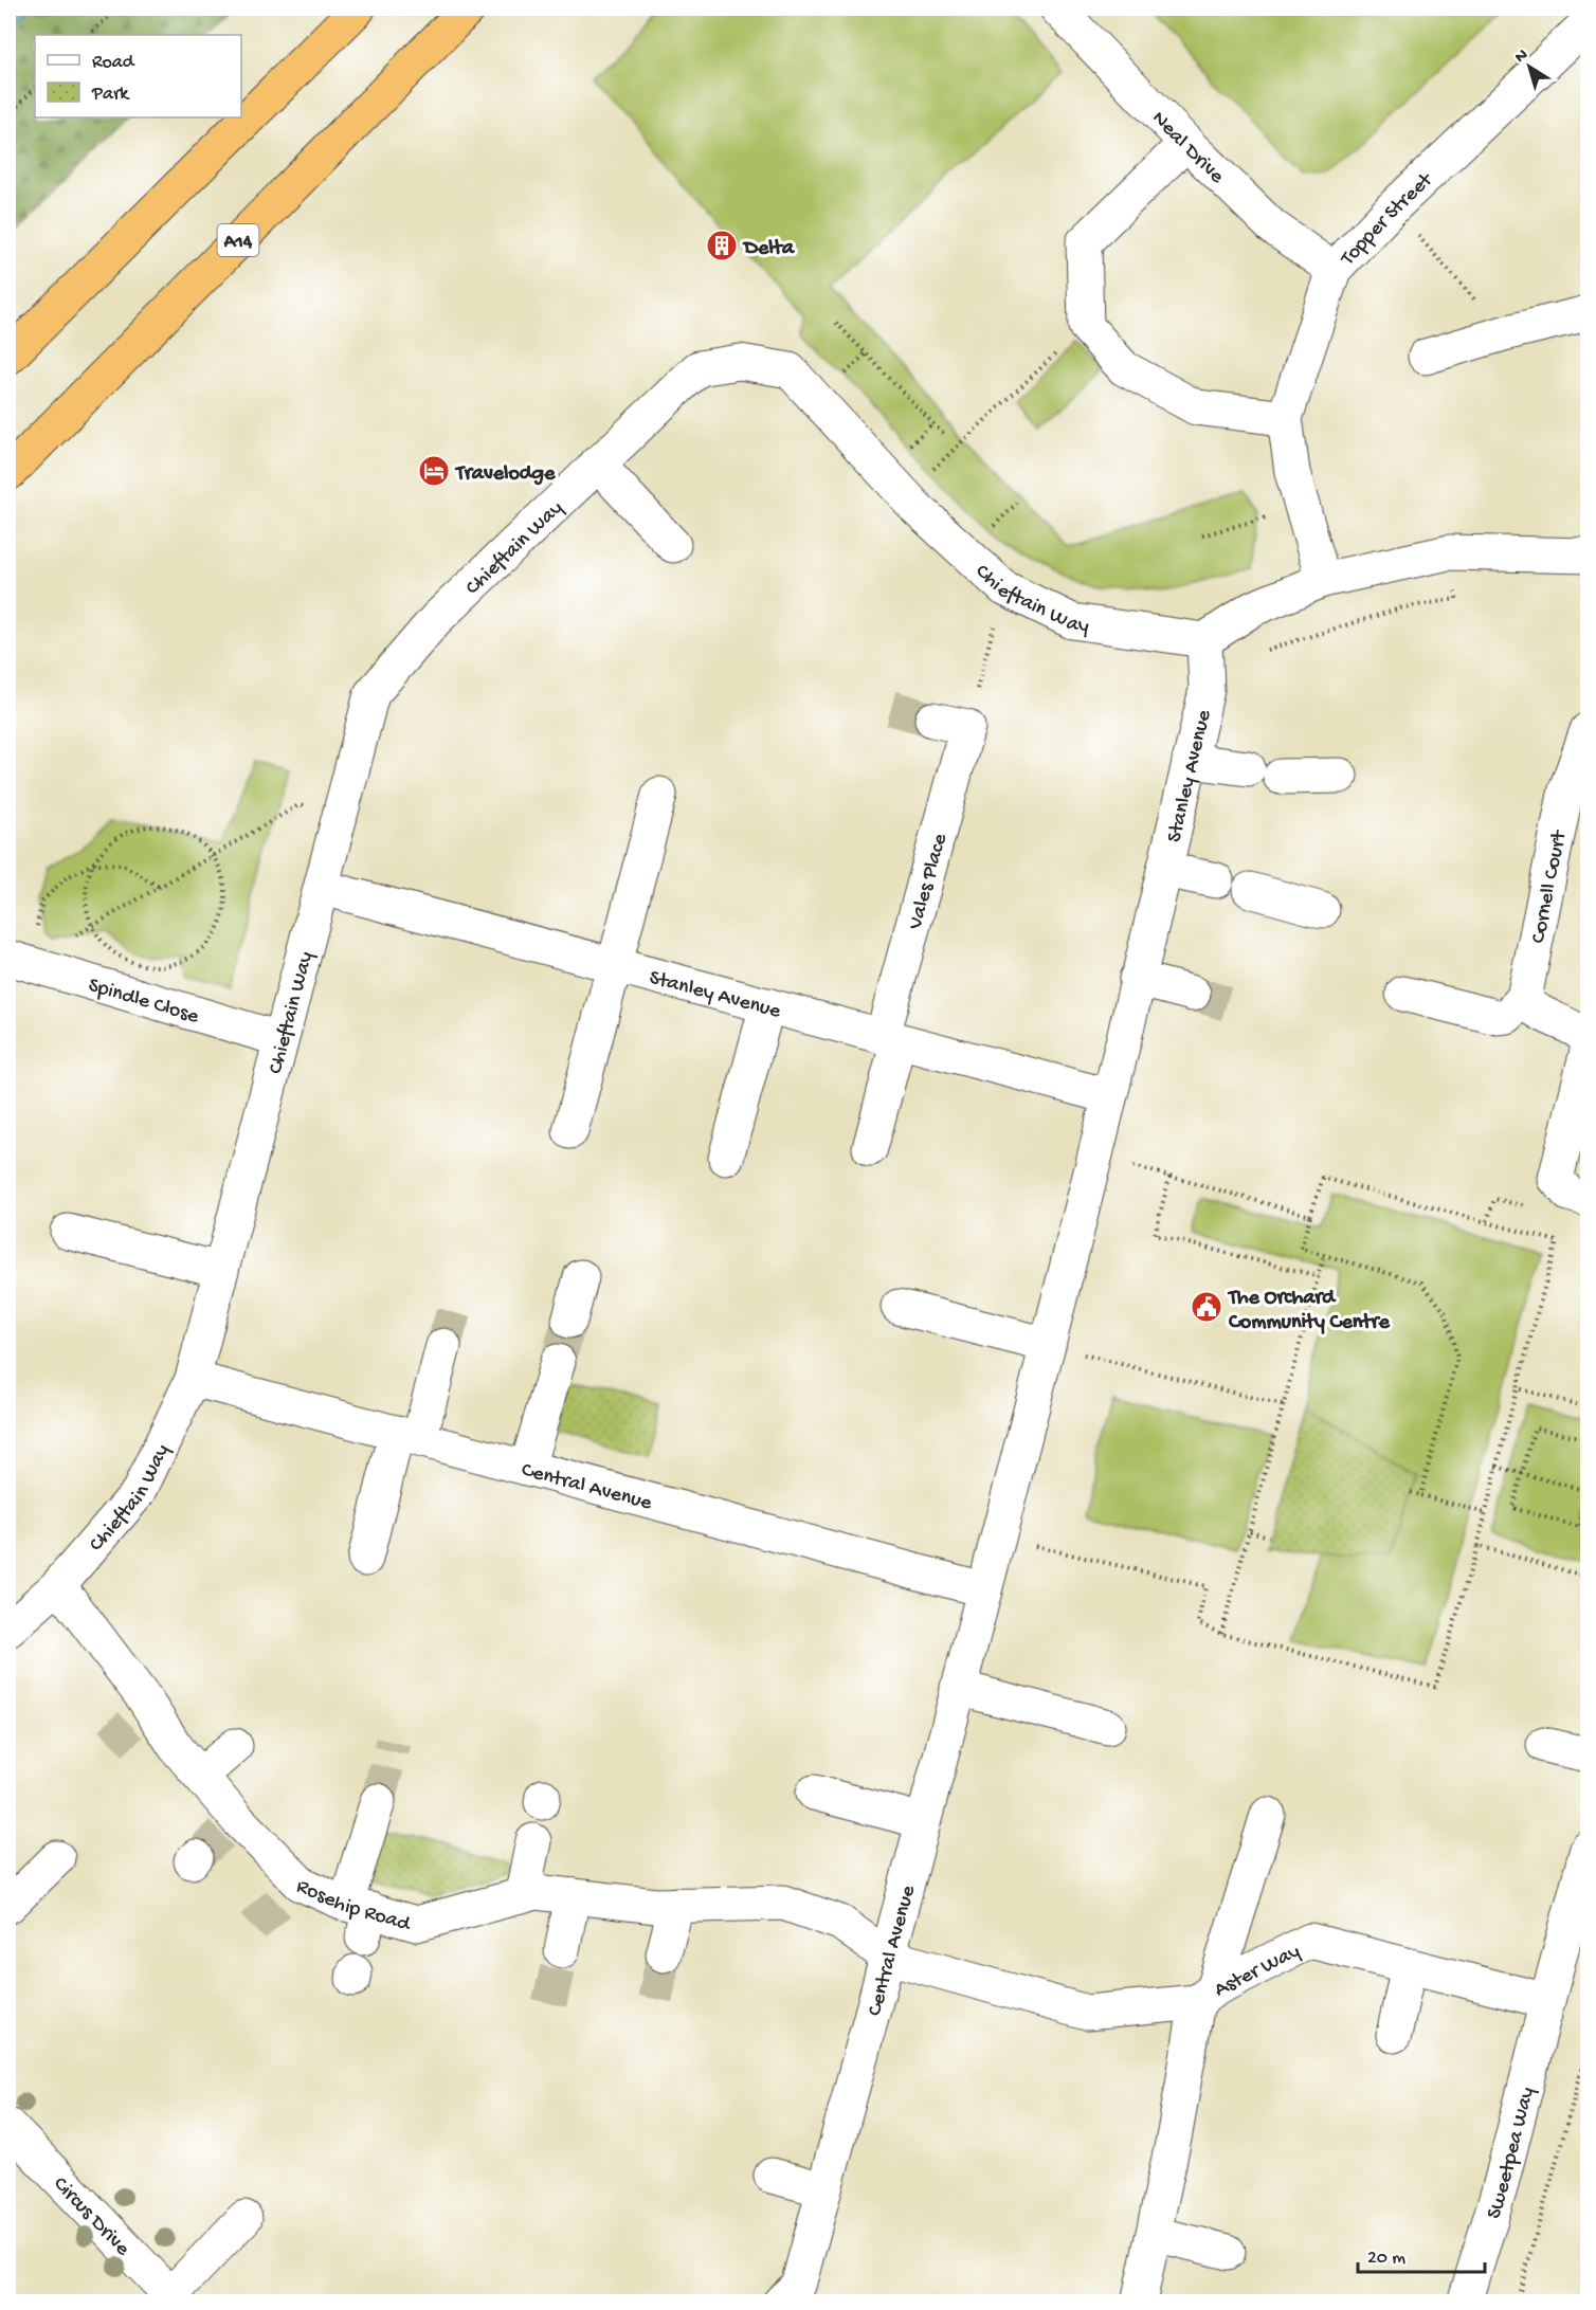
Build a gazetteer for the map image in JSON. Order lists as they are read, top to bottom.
{
  "streets": {
    "highway": ["A14"],
    "street": [
      "Neal Drive",
      "Topper Street",
      "Chieftain Way",
      "Stanley Avenue",
      "Vales Place",
      "Cornell Court",
      "Spindle Close",
      "Central Avenue",
      "Rosehip Road",
      "Aster Way",
      "Sweetpea Way",
      "Circus Drive"
    ]
  },
  "crossings": [
    ["Neal Drive", "Topper Street"],
    ["Chieftain Way", "Stanley Avenue"],
    ["Chieftain Way", "Spindle Close"],
    ["Chieftain Way", "Central Avenue"],
    ["Chieftain Way", "Rosehip Road"],
    ["Stanley Avenue", "Vales Place"],
    ["Stanley Avenue", "Central Avenue"],
    ["Central Avenue", "Rosehip Road"],
    ["Central Avenue", "Aster Way"],
    ["Rosehip Road", "Aster Way"],
    ["Aster Way", "Sweetpea Way"]
  ],
  "places": {
    "building": ["Delta"],
    "hotel": ["Travelodge"],
    "public building": ["The Orchard Community Centre"]
  },
  "legend": ["Road", "Park"],
  "scale_bar": "20 m",
  "north": "top left"
}
